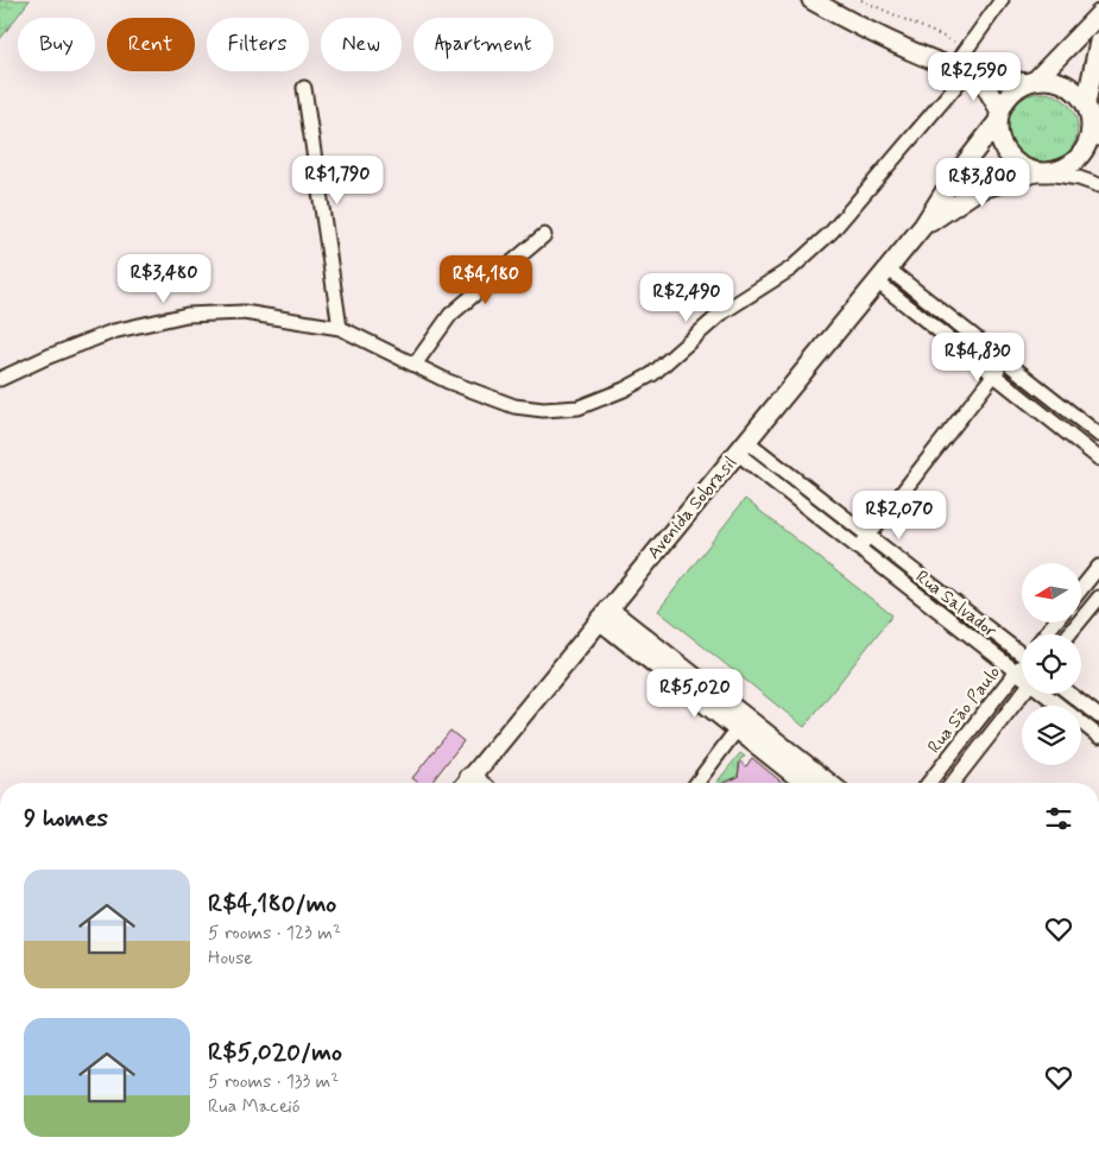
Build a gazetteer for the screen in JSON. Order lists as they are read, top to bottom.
{
  "streets": {
    "main road": ["Avenida Sobrasil"],
    "street": ["Rua Salvador", "Rua São Paulo"]
  },
  "crossings": [
    ["Avenida Sobrasil", "Rua Salvador"],
    ["Rua Salvador", "Rua São Paulo"]
  ],
  "north": "left",
  "page": {
    "chip": [
      "Buy",
      "Rent",
      "Filters",
      "New",
      "Apartment"
    ],
    "price": [
      "R$2,590",
      "R$1,790",
      "R$3,800",
      "R$3,480",
      "R$4,180",
      "R$2,490",
      "R$4,830",
      "R$2,070",
      "R$5,020"
    ],
    "heading": "9 homes",
    "list": [
      {
        "name": "R$4,180/mo",
        "note": "5 rooms · 123 m² · House"
      },
      {
        "name": "R$5,020/mo",
        "note": "5 rooms · 133 m² · Rua Maceió"
      }
    ]
  }
}
